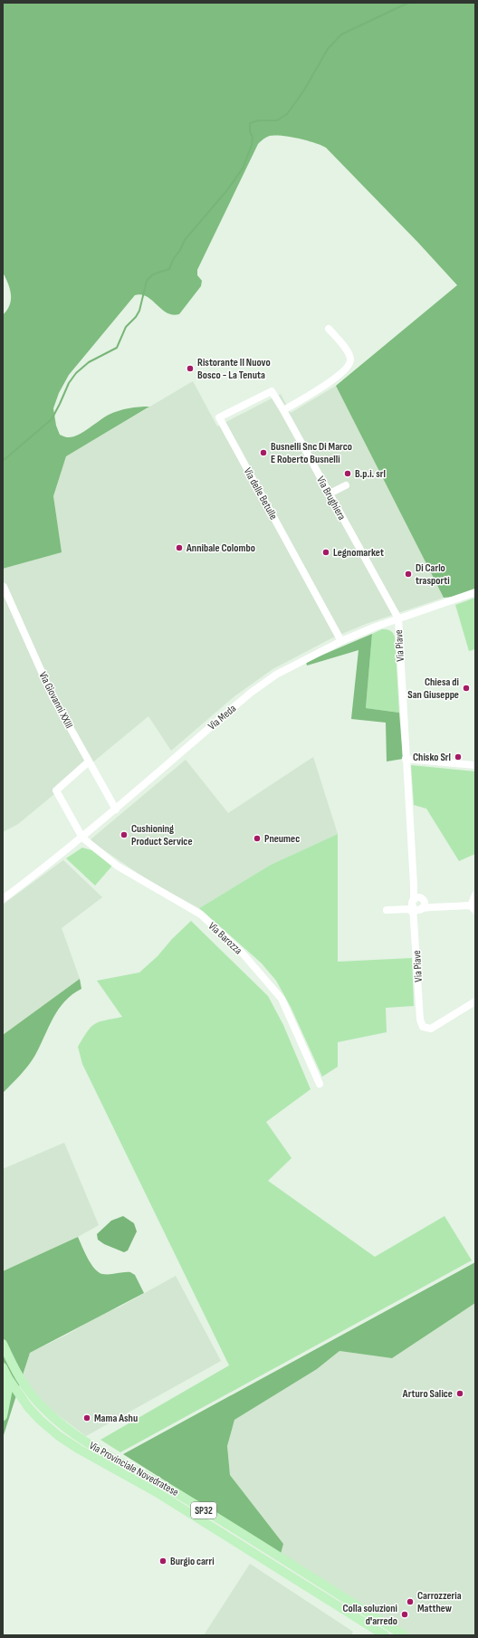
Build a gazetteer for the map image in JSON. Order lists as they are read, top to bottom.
{
  "streets": {
    "main road": ["Via Provinciale Novedratese", "SP32"],
    "street": [
      "Via delle Betulle",
      "Via Brughiera",
      "Via Piave",
      "Via Giovanni XXIII",
      "Via Meda",
      "Via Barozza"
    ]
  },
  "crossings": [
    ["Via delle Betulle", "Via Brughiera"],
    ["Via delle Betulle", "Via Meda"],
    ["Via Brughiera", "Via Piave"],
    ["Via Brughiera", "Via Meda"],
    ["Via Piave", "Via Meda"],
    ["Via Giovanni XXIII", "Via Meda"],
    ["Via Meda", "Via Barozza"]
  ],
  "places": [
    "Ristorante Il Nuovo Bosco - La Tenuta",
    "Busnelli Snc Di Marco E Roberto Busnelli",
    "B.p.i. srl",
    "Annibale Colombo",
    "Legnomarket",
    "Di Carlo trasporti",
    "Chiesa di San Giuseppe",
    "Chisko Srl",
    "Cushioning Product Service",
    "Pneumec",
    "Arturo Salice",
    "Mama Ashu",
    "Burgio carri",
    "Carrozzeria Matthew",
    "Colla soluzioni d'arredo"
  ]
}
